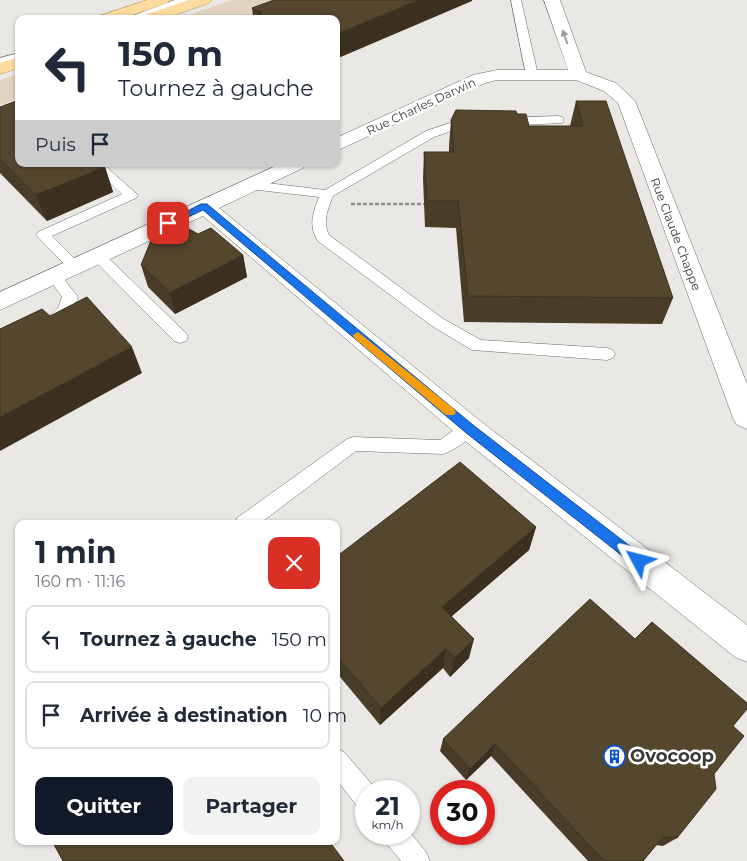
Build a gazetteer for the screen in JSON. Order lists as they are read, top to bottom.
{
  "streets": {
    "street": ["Rue Charles Darwin", "Rue Claude Chappe"]
  },
  "crossings": [
    ["Rue Charles Darwin", "Rue Claude Chappe"]
  ],
  "places": {
    "building": ["Ovocoop"]
  },
  "page": {
    "turn": ["150 m", "Tournez à gauche"],
    "then": "Puis",
    "heading": ["1 min", "160 m · 11:16"],
    "list": [
      {
        "name": "Tournez à gauche",
        "value": "150 m"
      },
      {
        "name": "Arrivée à destination",
        "value": "10 m"
      }
    ],
    "buttons": ["Quitter", "Partager"],
    "speed": "21 km/h",
    "limit": "30"
  }
}
